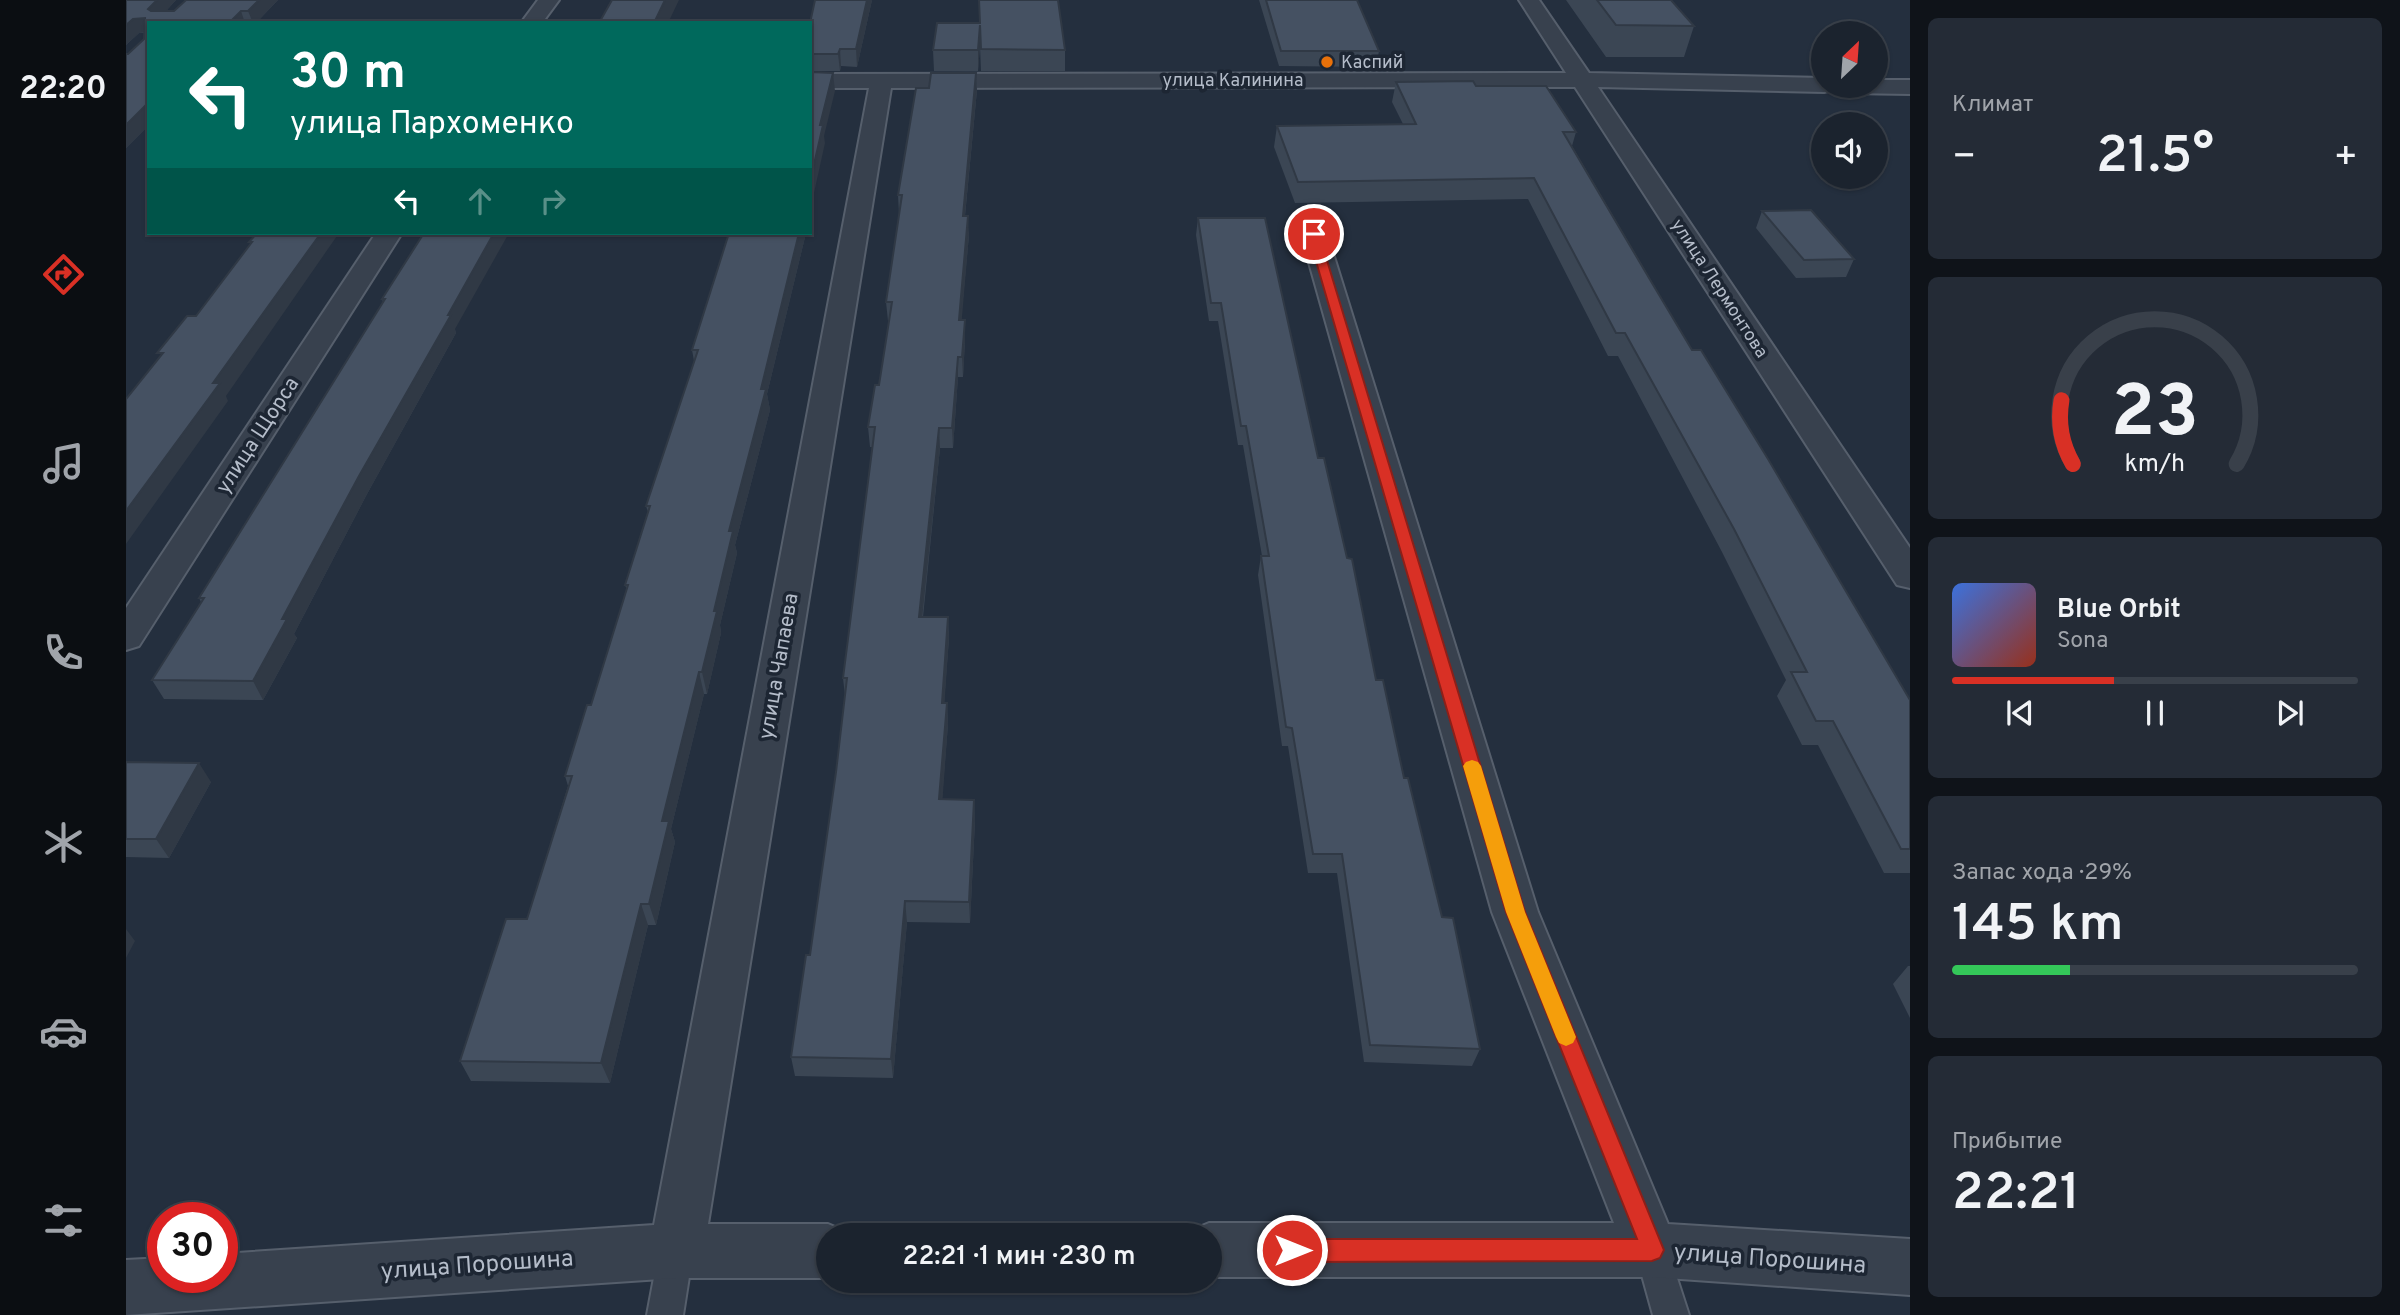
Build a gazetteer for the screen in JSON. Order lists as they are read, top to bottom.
{
  "streets": {
    "street": [
      "улица Калинина",
      "улица Лермонтова",
      "улица Щорса",
      "улица Чапаева",
      "улица Порошина"
    ]
  },
  "crossings": [
    ["улица Калинина", "улица Лермонтова"],
    ["улица Калинина", "улица Чапаева"],
    ["улица Чапаева", "улица Порошина"]
  ],
  "places": ["Каспий"],
  "north": "top right",
  "page": {
    "tabs": "22:20",
    "tile": [
      "Климат",
      ["Запас хода · 29%", "145 km"],
      ["Прибытие", "22:21"]
    ],
    "turn": ["30 m", "улица Пархоменко"],
    "heat": ["−", "21.5°", "+"],
    "song": ["Blue Orbit", "Sona"],
    "limit": "30",
    "trip": "22:21 · 1 мин · 230 m",
    "gauge": ["23", "km/h"]
  }
}
